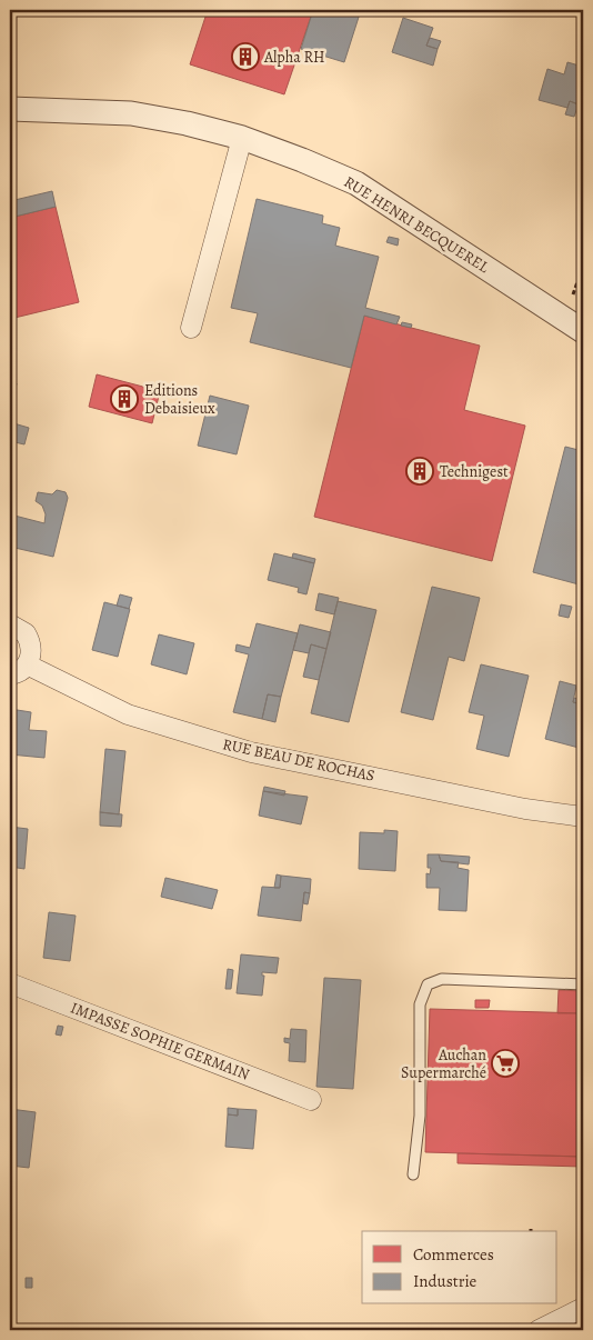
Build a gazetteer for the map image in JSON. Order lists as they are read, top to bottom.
{
  "streets": {
    "street": ["RUE HENRI BECQUEREL", "RUE BEAU DE ROCHAS", "IMPASSE SOPHIE GERMAIN"]
  },
  "places": {
    "building": ["Alpha RH", "Editions Debaisieux", "Technigest"],
    "supermarket": ["Auchan Supermarché"]
  },
  "legend": ["Commerces", "Industrie"]
}
